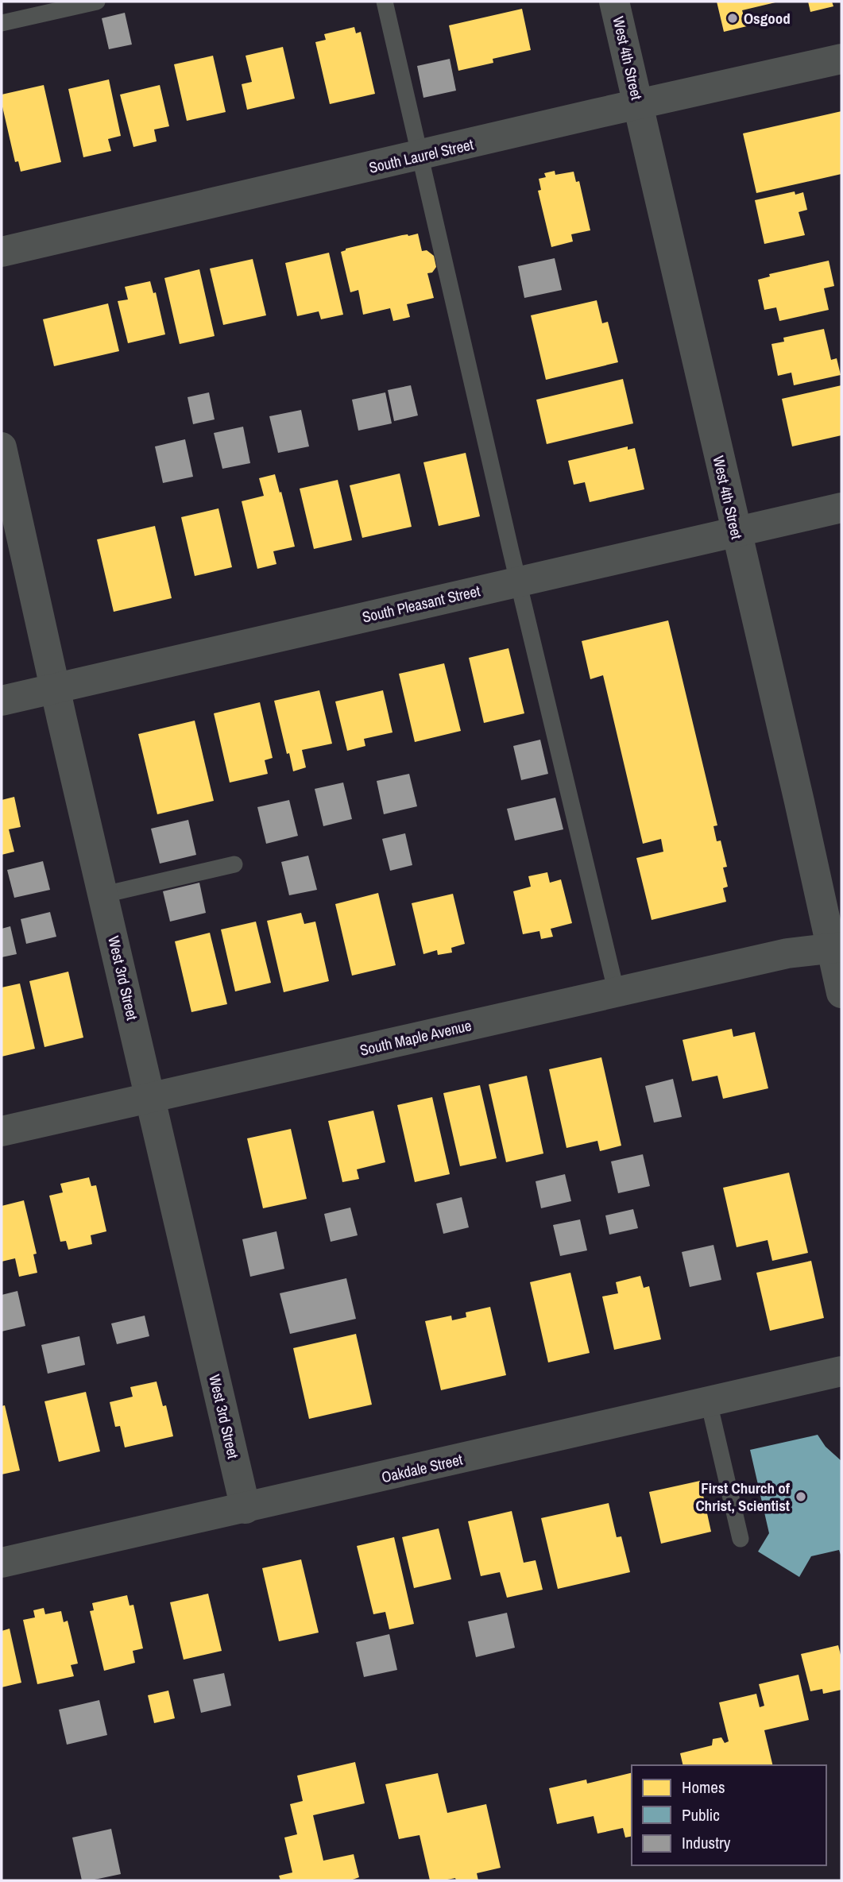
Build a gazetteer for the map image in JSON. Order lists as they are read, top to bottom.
{
  "streets": {
    "street": [
      "West 4th Street",
      "South Laurel Street",
      "South Pleasant Street",
      "West 3rd Street",
      "South Maple Avenue",
      "Oakdale Street"
    ]
  },
  "crossings": [
    ["West 4th Street", "South Laurel Street"],
    ["West 4th Street", "South Pleasant Street"],
    ["West 4th Street", "South Maple Avenue"],
    ["South Pleasant Street", "West 3rd Street"],
    ["West 3rd Street", "South Maple Avenue"],
    ["West 3rd Street", "Oakdale Street"]
  ],
  "places": ["Osgood", "First Church of Christ, Scientist"],
  "legend": ["Homes", "Public", "Industry"]
}
